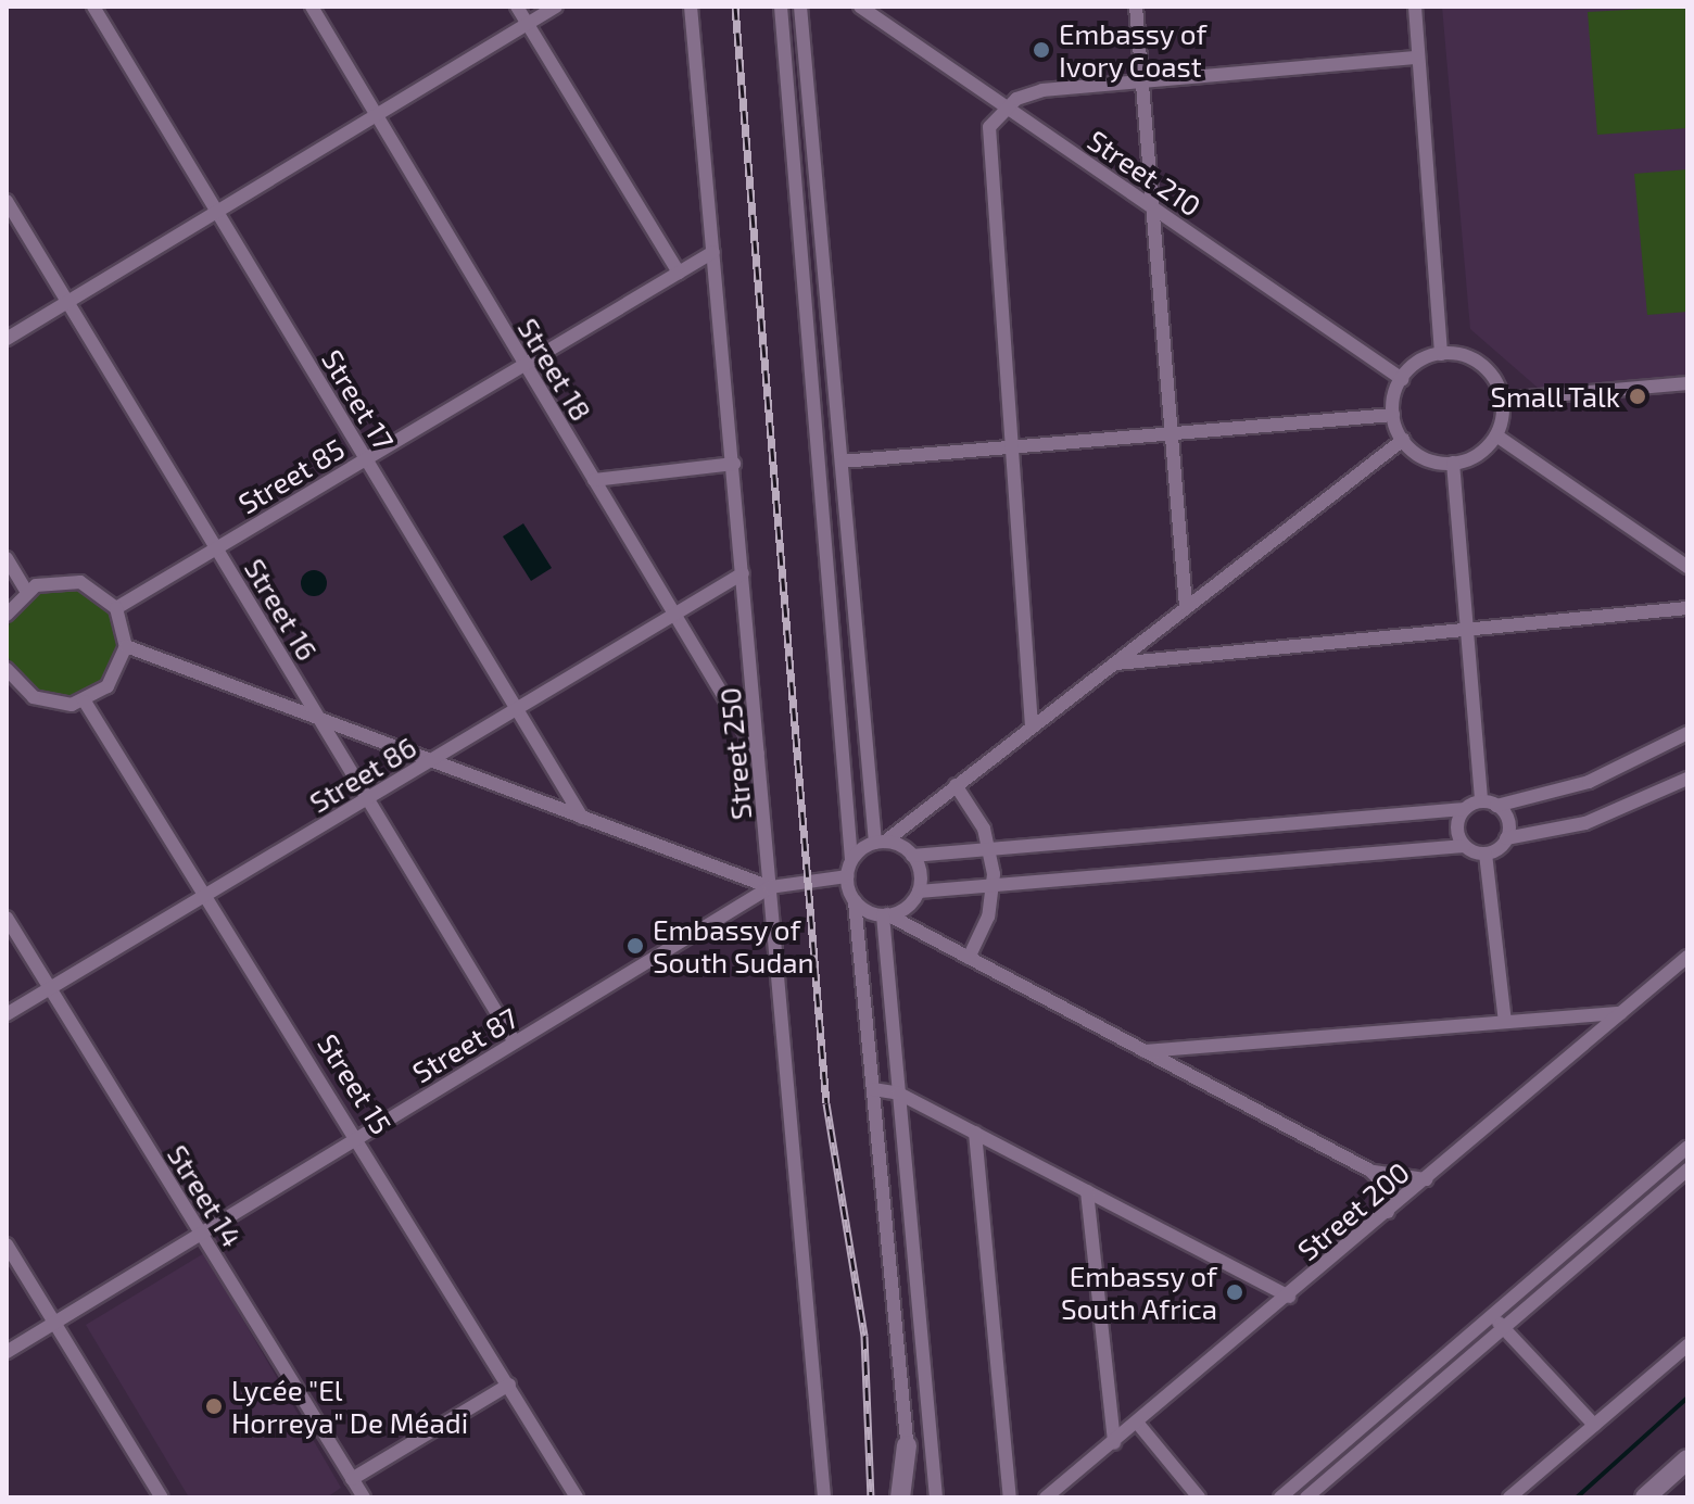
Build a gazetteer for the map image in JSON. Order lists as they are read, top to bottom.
{
  "streets": {
    "street": [
      "Street 210",
      "Street 18",
      "Street 17",
      "Street 85",
      "Street 16",
      "Street 250",
      "Street 86",
      "Street 87",
      "Street 15",
      "Street 14",
      "Street 200"
    ]
  },
  "crossings": [
    ["Street 18", "Street 85"],
    ["Street 18", "Street 250"],
    ["Street 18", "Street 86"],
    ["Street 17", "Street 85"],
    ["Street 17", "Street 86"],
    ["Street 85", "Street 16"],
    ["Street 85", "Street 250"],
    ["Street 16", "Street 86"],
    ["Street 16", "Street 87"],
    ["Street 250", "Street 86"],
    ["Street 250", "Street 87"],
    ["Street 86", "Street 15"],
    ["Street 86", "Street 14"],
    ["Street 87", "Street 15"],
    ["Street 87", "Street 14"]
  ],
  "places": [
    "Embassy of Ivory Coast",
    "Small Talk",
    "Embassy of South Sudan",
    "Embassy of South Africa",
    "Lycée \"El Horreya\" De Méadi"
  ]
}
